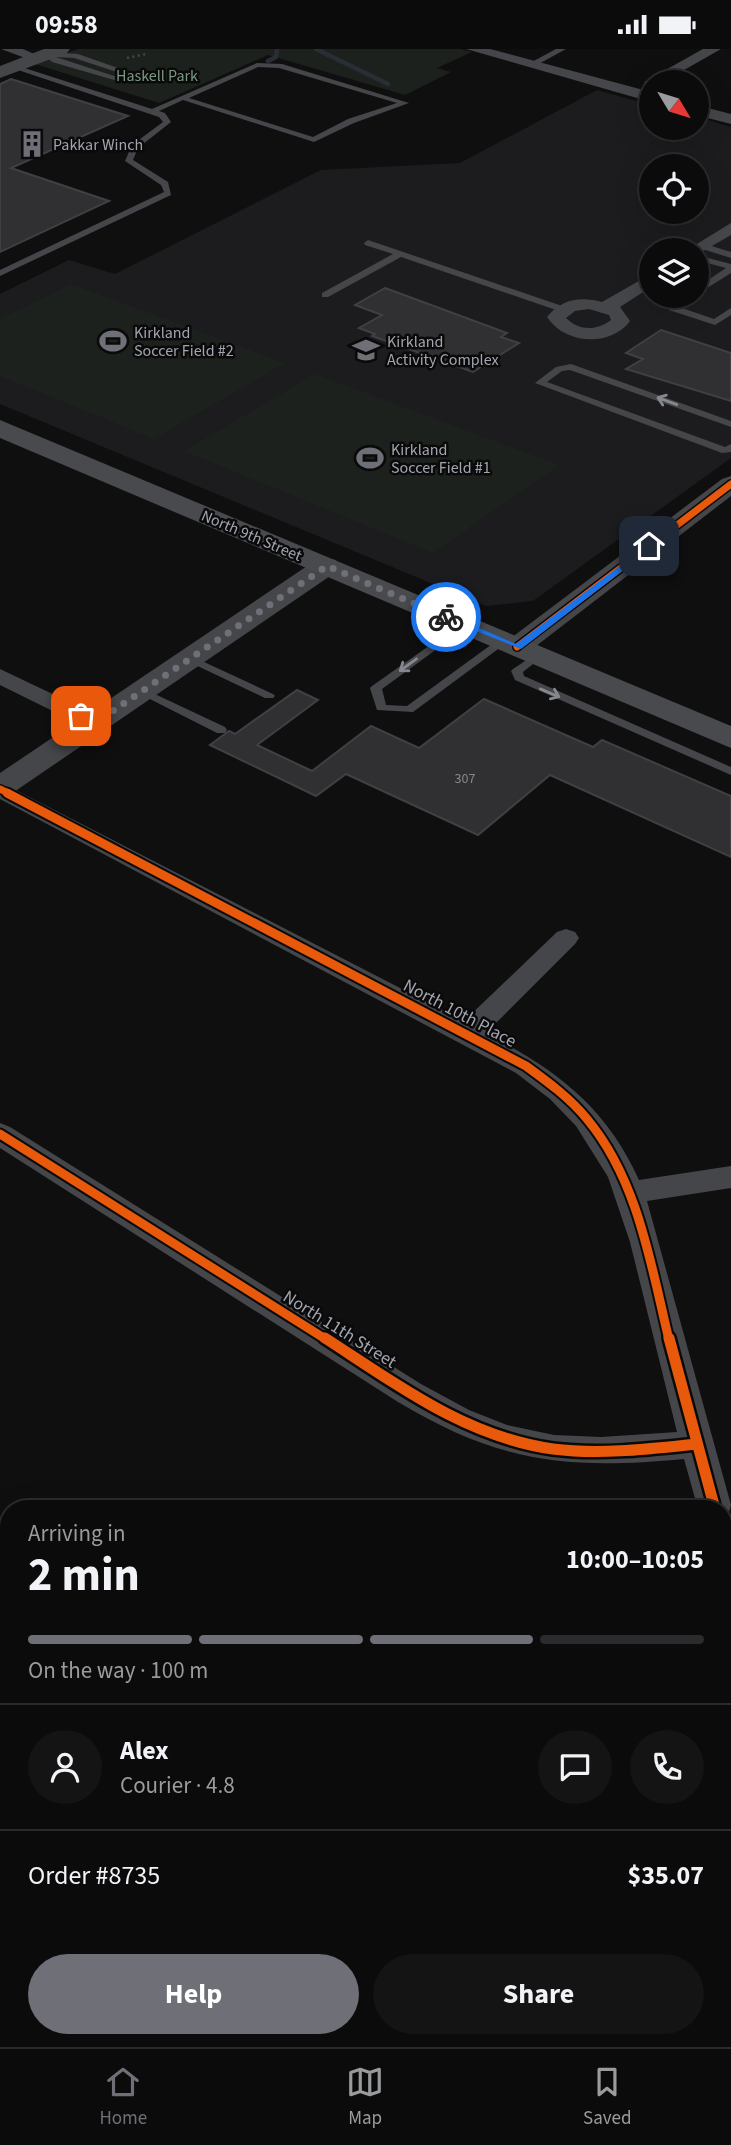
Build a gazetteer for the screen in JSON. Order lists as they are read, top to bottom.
{
  "streets": {
    "main road": ["North 9th Street"],
    "street": ["North 10th Place", "North 11th Street"]
  },
  "crossings": [
    ["North 10th Place", "North 11th Street"]
  ],
  "parks": ["Haskell Park"],
  "places": {
    "building": ["Pakkar Winch"],
    "sports": ["Kirkland Soccer Field #2", "Kirkland Soccer Field #1"],
    "school or university": ["Kirkland Activity Complex"]
  },
  "house_numbers": ["307"],
  "north": "bottom right",
  "page": {
    "status": "09:58",
    "heading": ["2 min", "Arriving in", "10:00–10:05"],
    "panel": [
      "Alex",
      "Courier · 4.8",
      "Order #8735",
      "$35.07"
    ],
    "bar": "On the way · 100 m",
    "buttons": ["Help", "Share"],
    "tabs": ["Home", "Map", "Saved"]
  }
}
